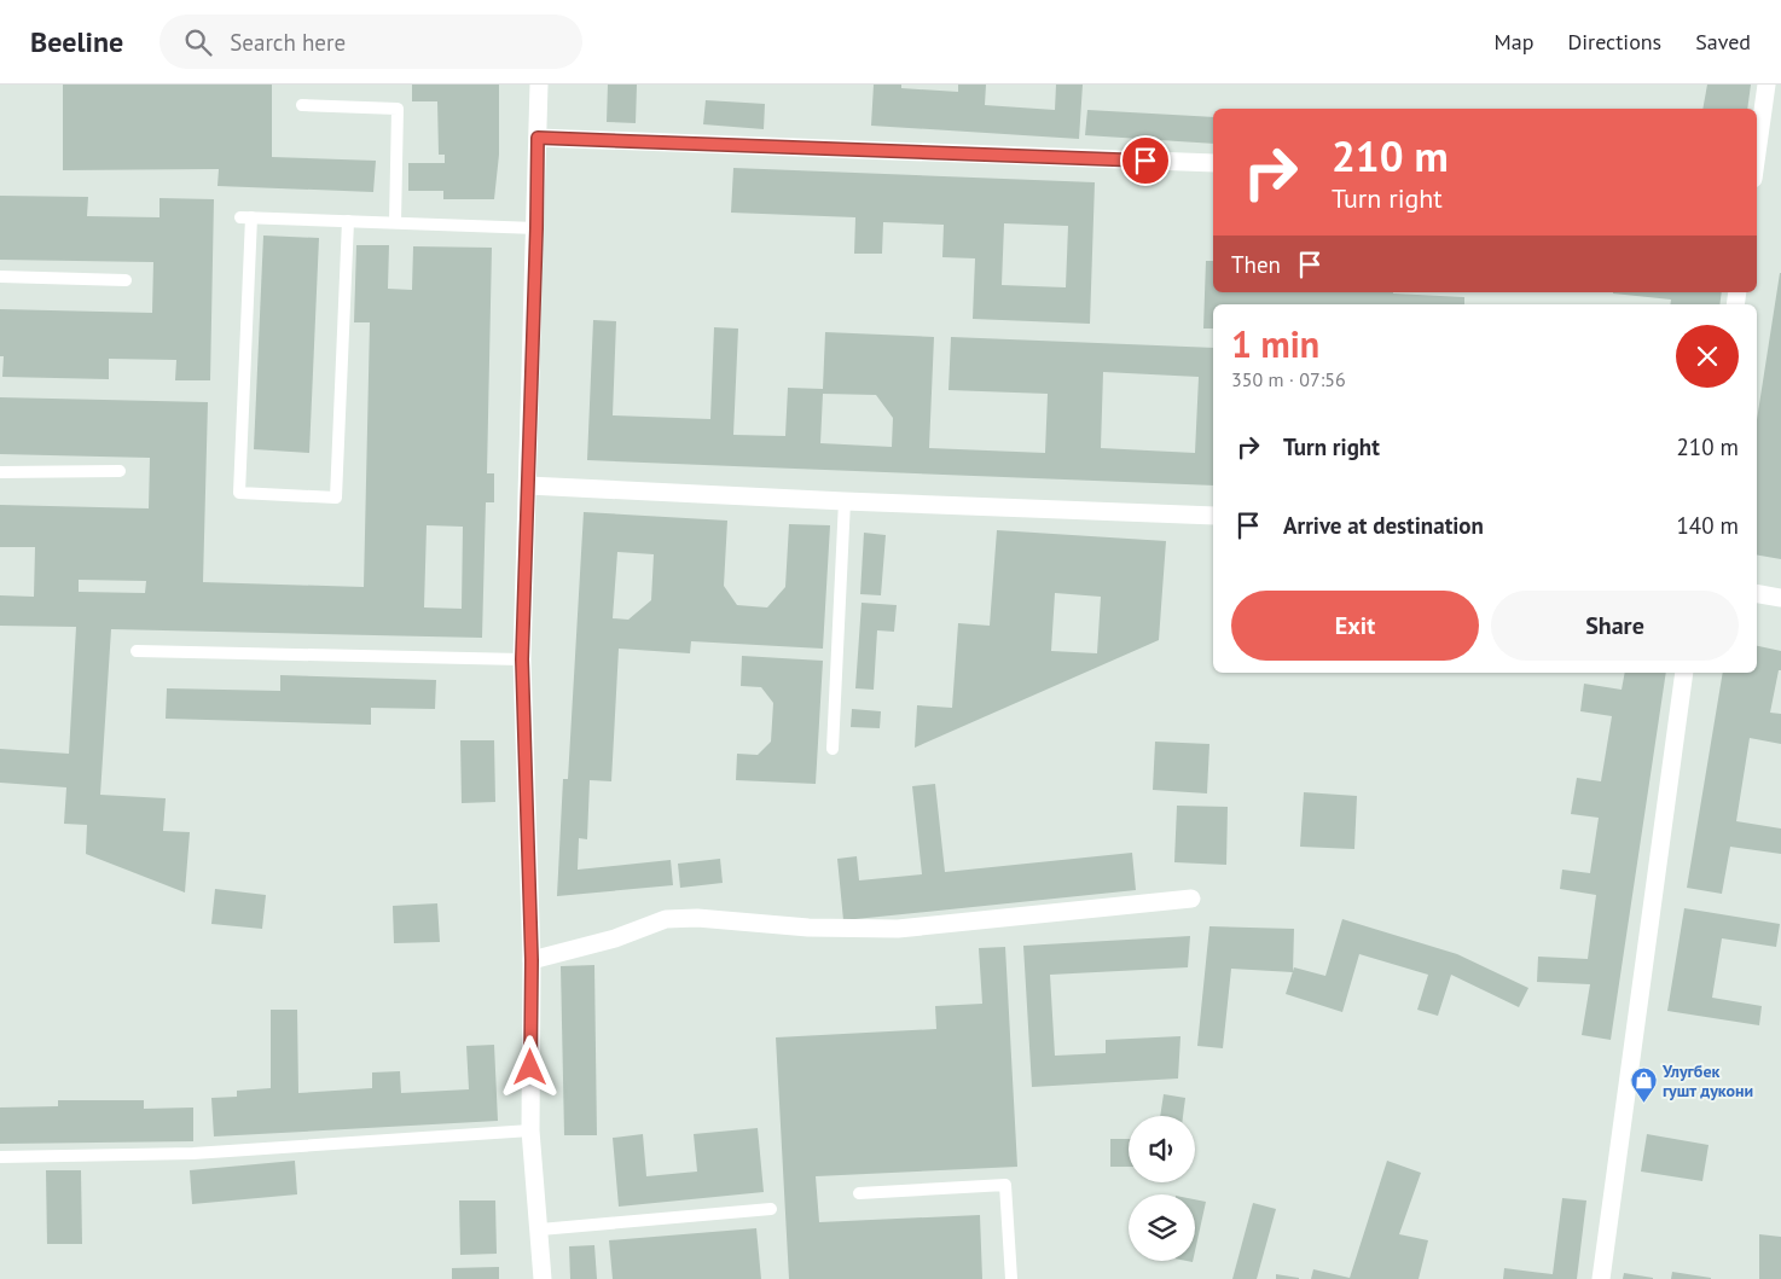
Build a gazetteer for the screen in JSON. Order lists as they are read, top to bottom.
{
  "places": {
    "shop": ["Улугбек гушт дукони"]
  },
  "page": {
    "header": "Beeline",
    "search": "Search here",
    "nav": ["Map", "Directions", "Saved"],
    "turn": ["210 m", "Turn right"],
    "then": "Then",
    "heading": ["1 min", "350 m · 07:56"],
    "list": [
      {
        "name": "Turn right",
        "value": "210 m"
      },
      {
        "name": "Arrive at destination",
        "value": "140 m"
      }
    ],
    "buttons": ["Exit", "Share"]
  }
}
